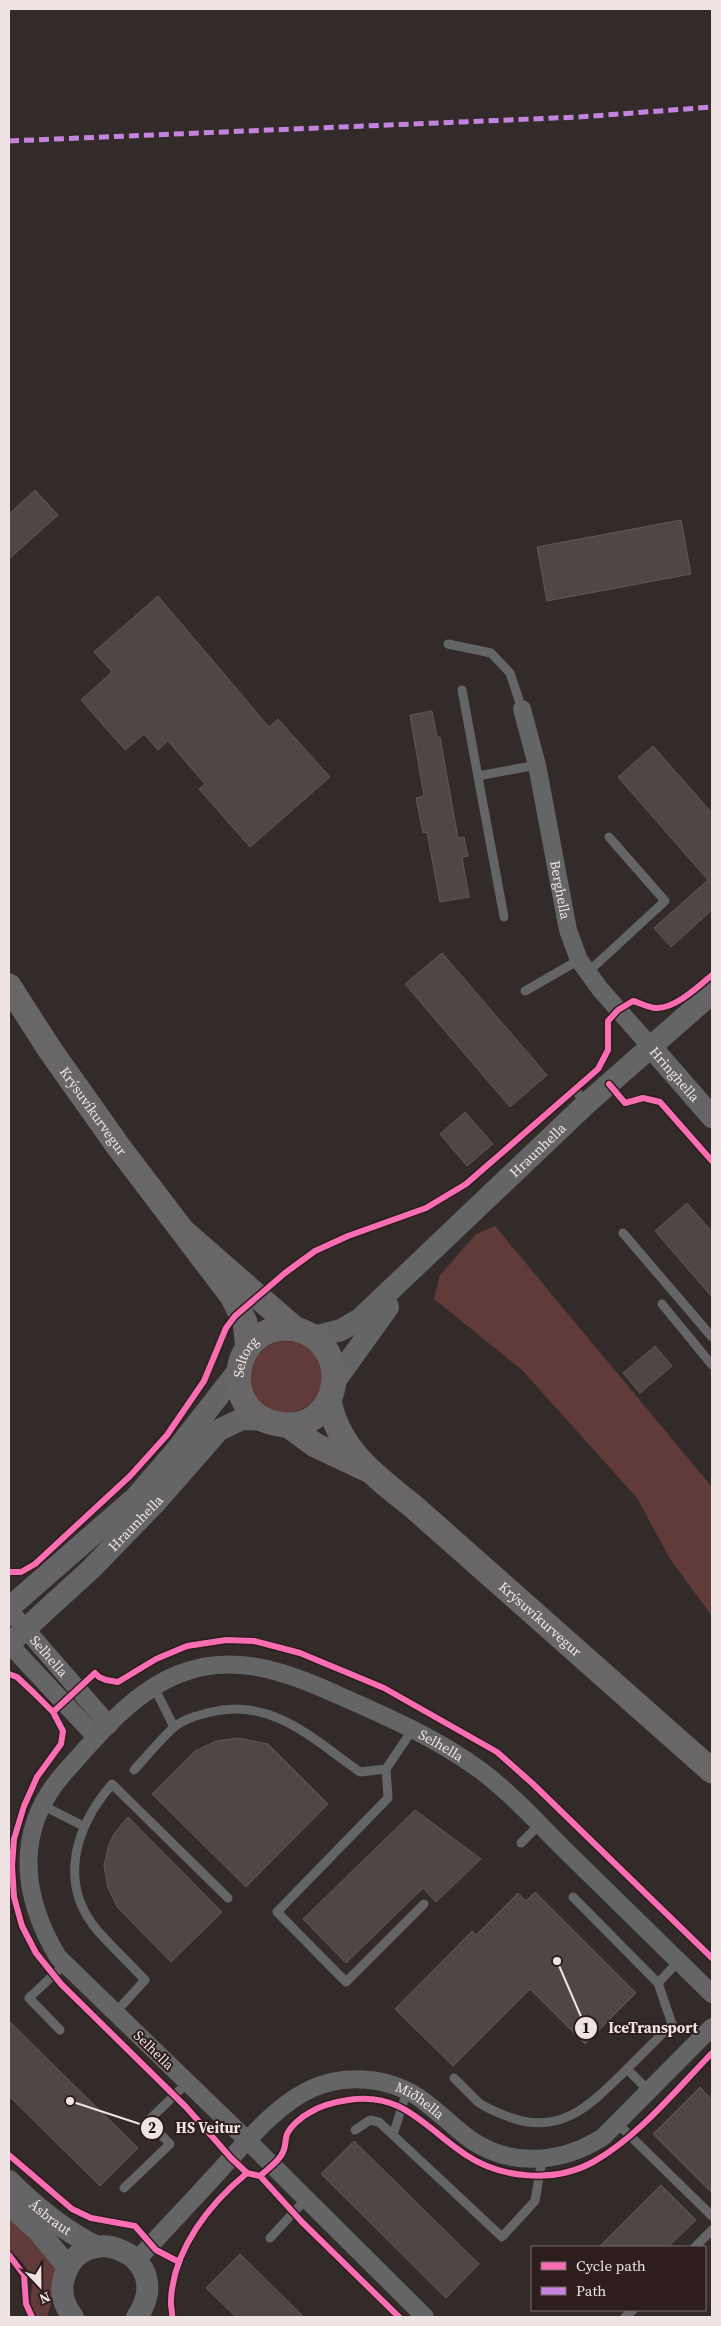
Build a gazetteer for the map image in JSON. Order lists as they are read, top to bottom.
{
  "streets": {
    "main road": ["Krýsuvíkurvegur", "Seltorg"],
    "street": [
      "Berghella",
      "Hringhella",
      "Hraunhella",
      "Selhella",
      "Miðhella",
      "Ásbraut"
    ]
  },
  "crossings": [
    ["Berghella", "Hringhella"],
    ["Berghella", "Hraunhella"],
    ["Hringhella", "Hraunhella"],
    ["Krýsuvíkurvegur", "Hraunhella"],
    ["Krýsuvíkurvegur", "Seltorg"],
    ["Hraunhella", "Seltorg"],
    ["Hraunhella", "Selhella"],
    ["Selhella", "Miðhella"]
  ],
  "places": ["IceTransport", "HS Veitur"],
  "legend": ["Cycle path", "Path"],
  "north": "bottom"
}
